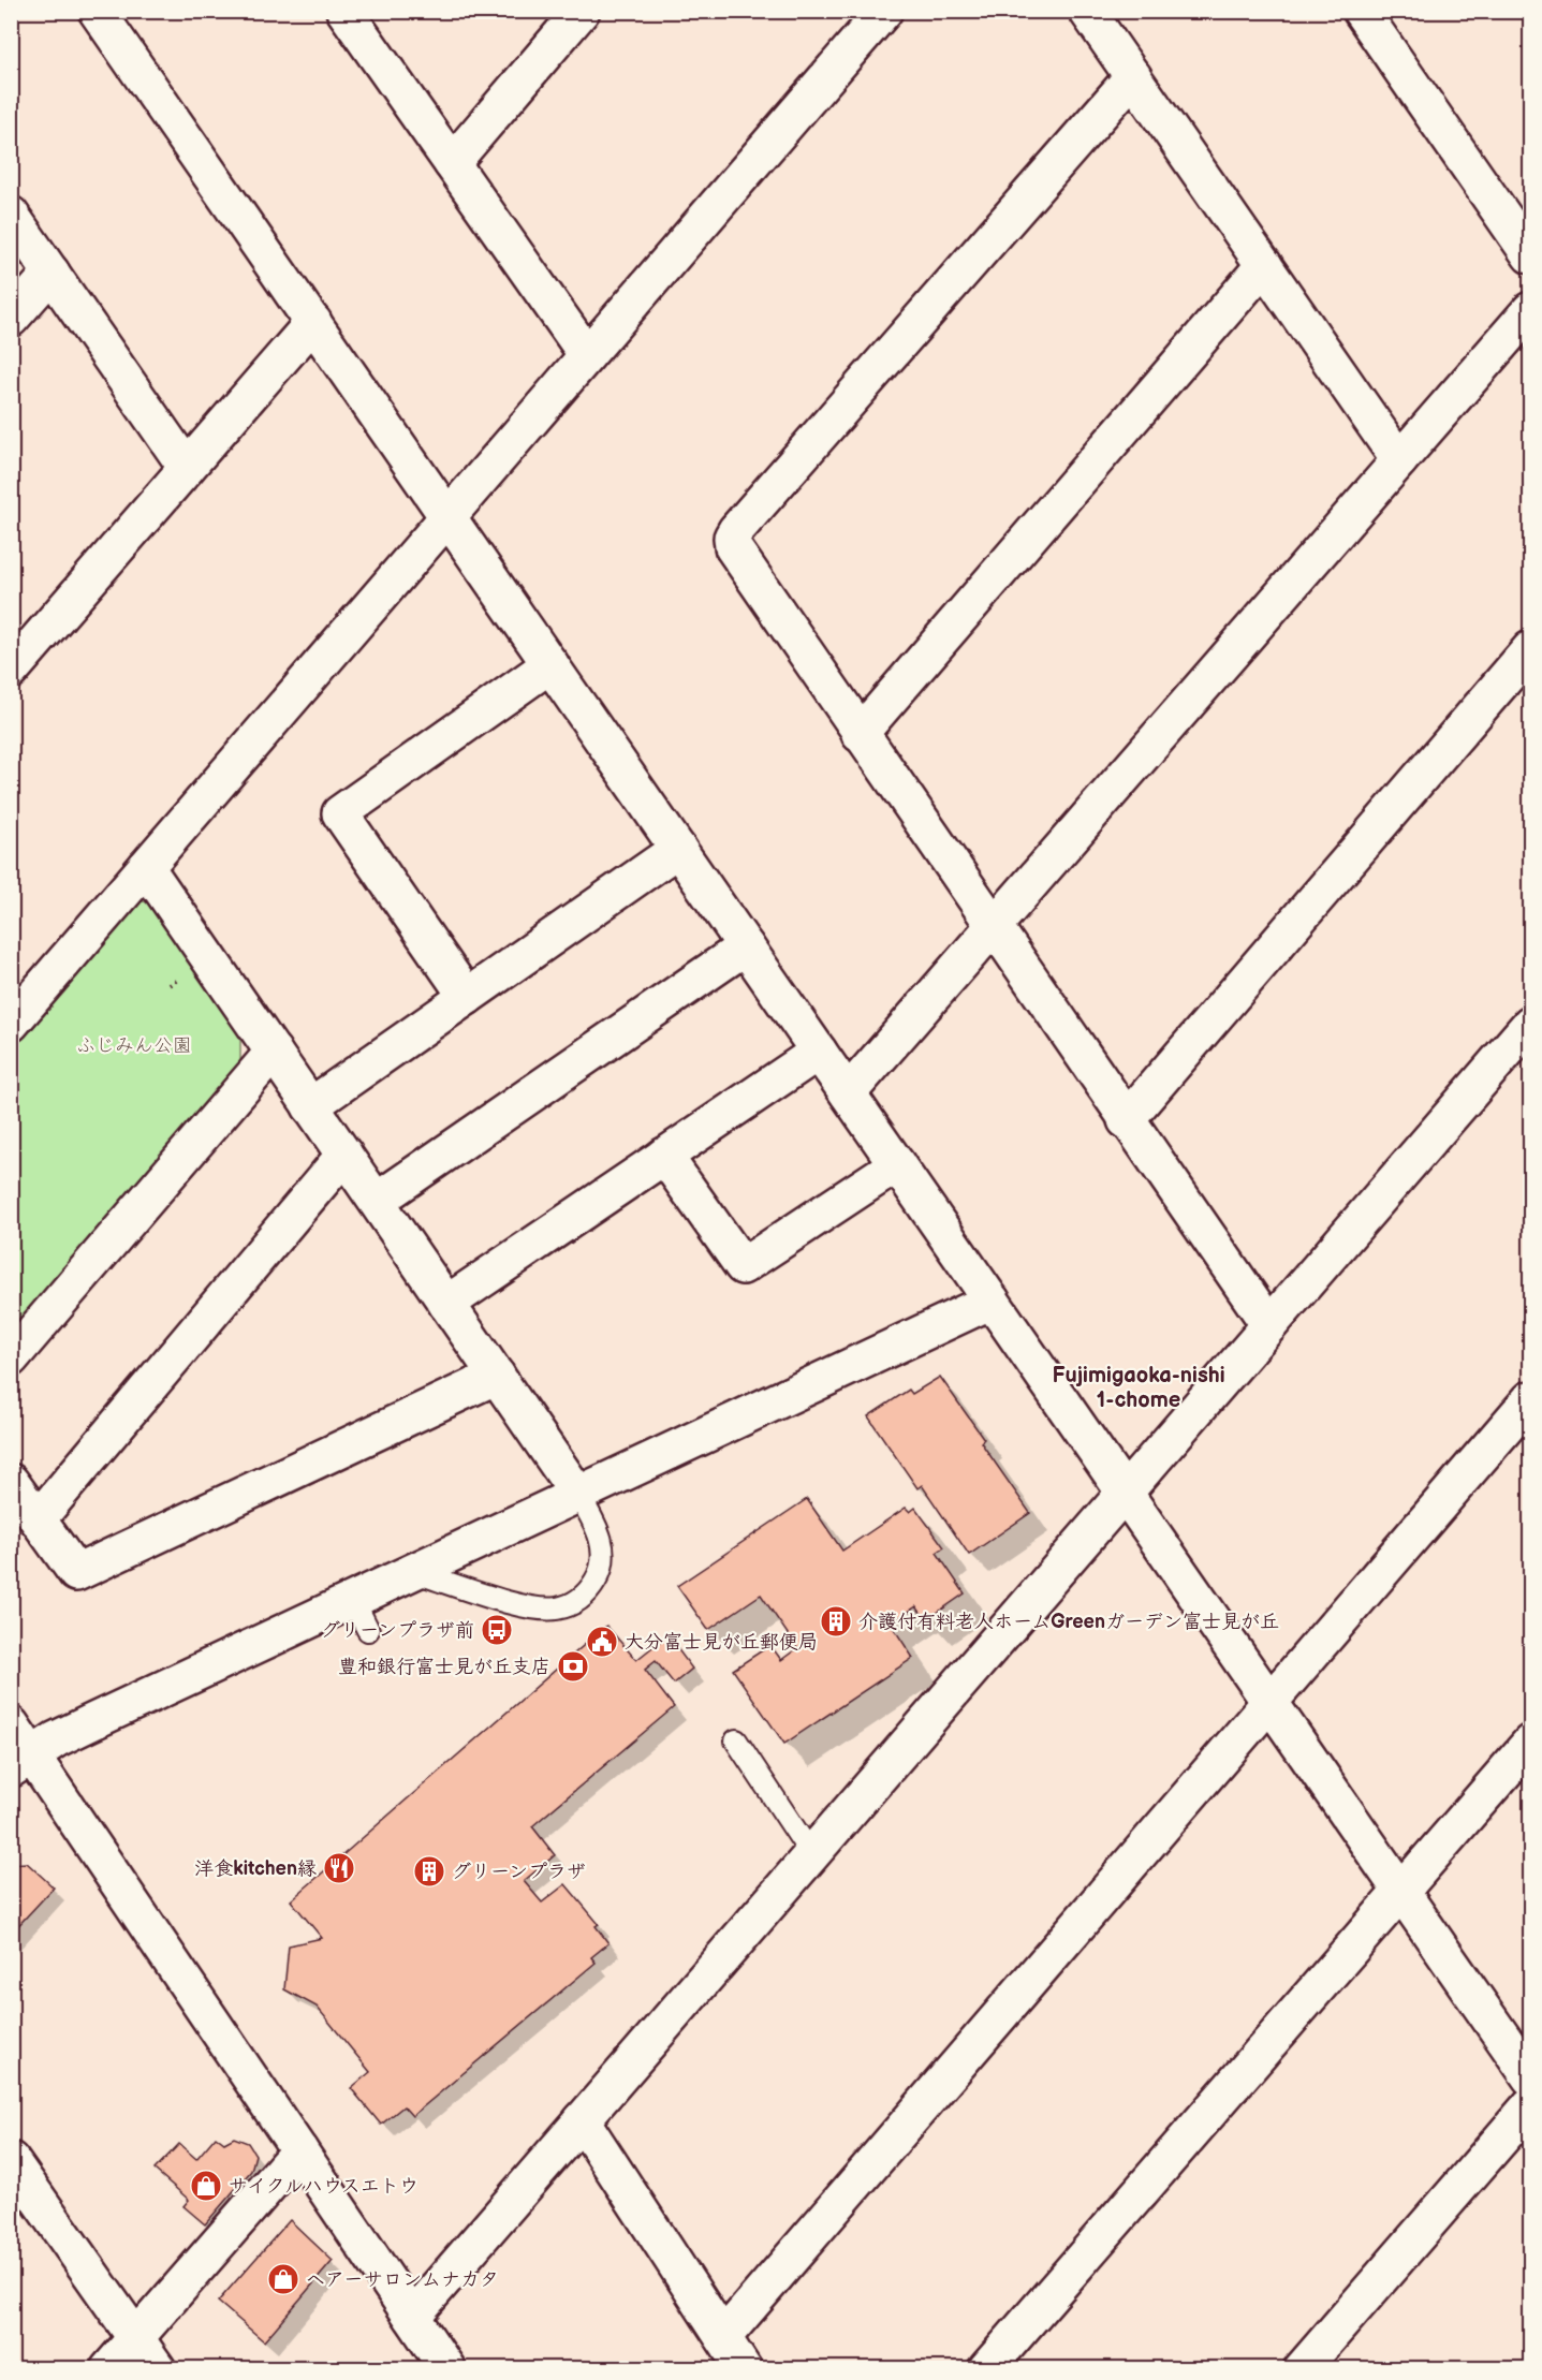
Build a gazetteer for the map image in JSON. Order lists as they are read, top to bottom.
{
  "districts": ["Fujimigaoka-nishi 1-chome"],
  "parks": ["ふじみん公園"],
  "places": {
    "building": ["介護付有料老人ホームGreenガーデン富士見が丘", "グリーンプラザ"],
    "bus stop": ["グリーンプラザ前"],
    "public building": ["大分富士見が丘郵便局"],
    "bank": ["豊和銀行富士見が丘支店"],
    "restaurant": ["洋食kitchen縁"],
    "shop": ["サイクルハウスエトウ", "ヘアーサロンムナカタ"]
  }
}
